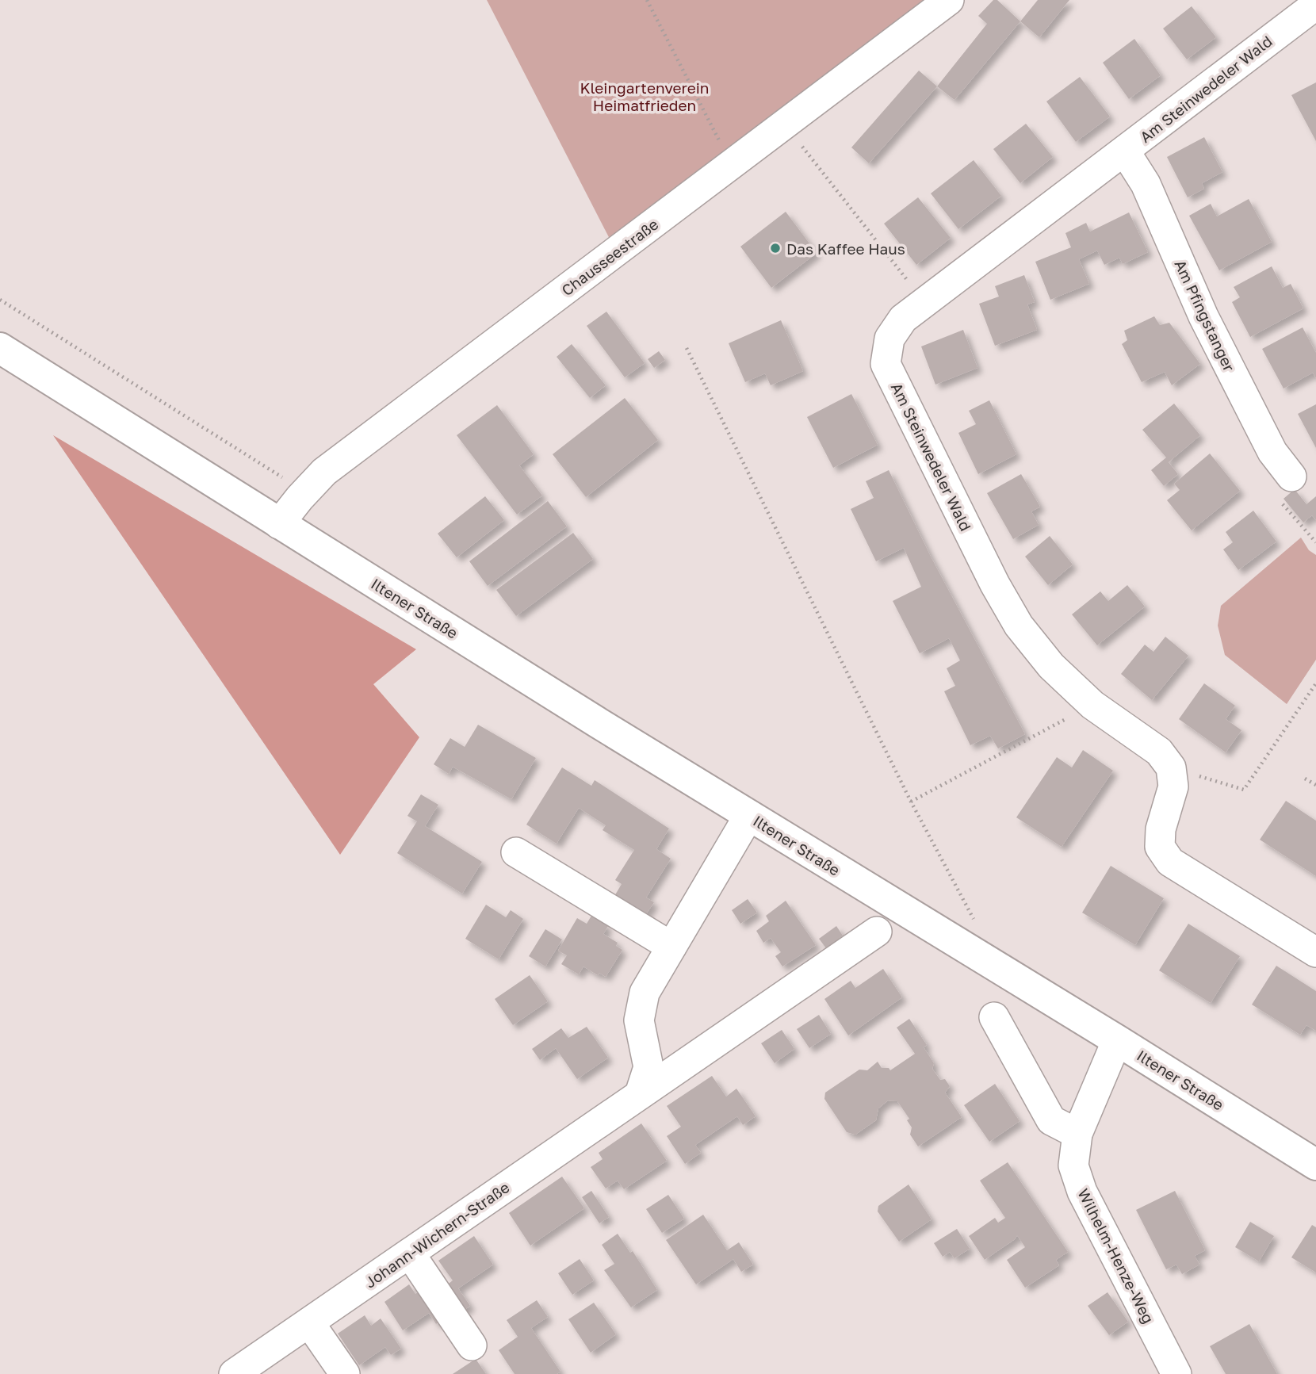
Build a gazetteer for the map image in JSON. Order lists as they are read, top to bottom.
{
  "streets": {
    "main road": ["Iltener Straße"],
    "street": [
      "Am Steinwedeler Wald",
      "Chausseestraße",
      "Am Pfingstanger",
      "Johann-Wichern-Straße",
      "Wilhelm-Henze-Weg"
    ]
  },
  "crossings": [
    ["Am Steinwedeler Wald", "Am Pfingstanger"],
    ["Chausseestraße", "Iltener Straße"],
    ["Iltener Straße", "Wilhelm-Henze-Weg"]
  ],
  "parks": ["Kleingartenverein Heimatfrieden"],
  "places": ["Das Kaffee Haus"]
}
